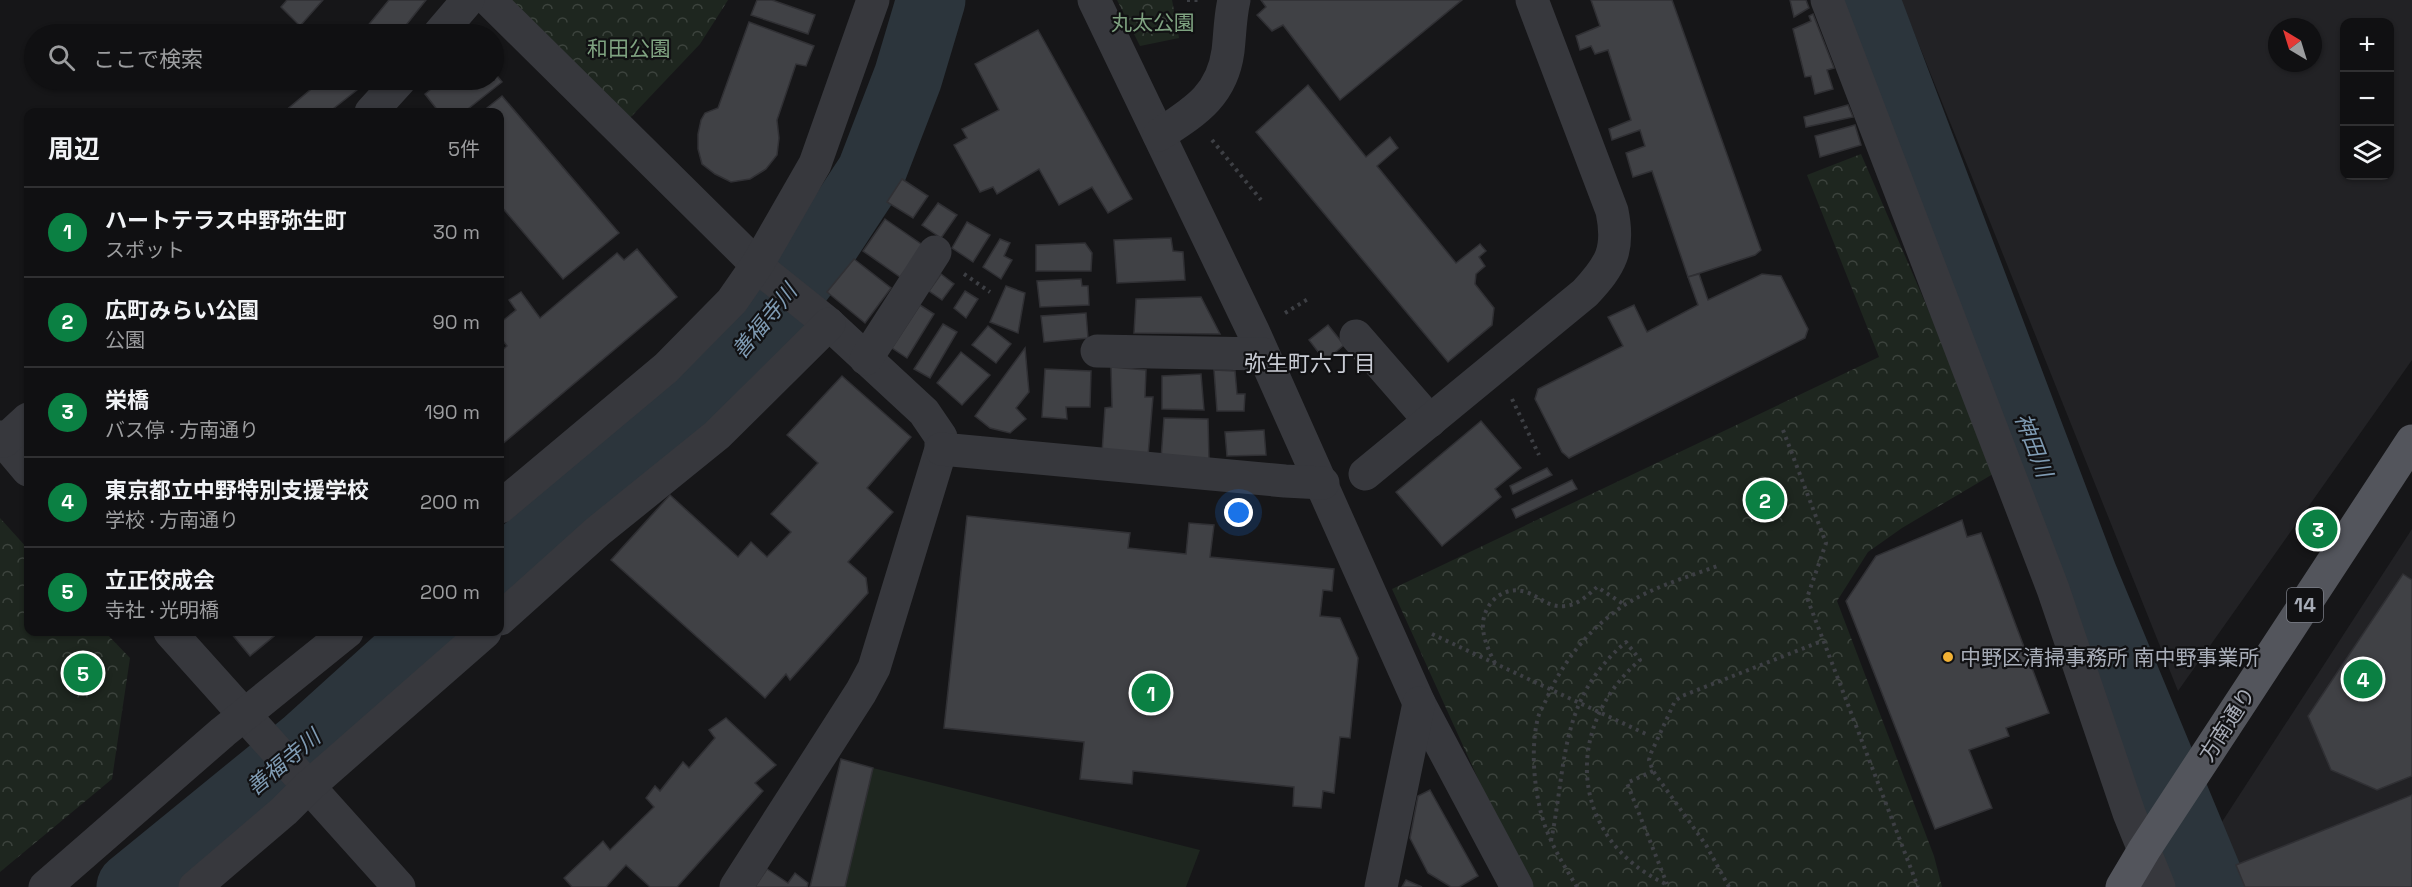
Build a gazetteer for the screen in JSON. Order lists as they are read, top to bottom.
{
  "streets": {
    "main road": ["14", "方南通り"]
  },
  "districts": ["弥生町六丁目"],
  "water": ["善福寺川", "神田川"],
  "parks": ["丸太公園", "和田公園"],
  "places": ["中野区清掃事務所 南中野事業所"],
  "north": "top left",
  "page": {
    "map_buttons": ["+", "−"],
    "search": "ここで検索",
    "heading": ["周辺", "5件"],
    "list": [
      {
        "mark": "1",
        "name": "ハートテラス中野弥生町",
        "note": "スポット",
        "value": "30 m"
      },
      {
        "mark": "2",
        "name": "広町みらい公園",
        "note": "公園",
        "value": "90 m"
      },
      {
        "mark": "3",
        "name": "栄橋",
        "note": "バス停 · 方南通り",
        "value": "190 m"
      },
      {
        "mark": "4",
        "name": "東京都立中野特別支援学校",
        "note": "学校 · 方南通り",
        "value": "200 m"
      },
      {
        "mark": "5",
        "name": "立正佼成会",
        "note": "寺社 · 光明橋",
        "value": "200 m"
      }
    ],
    "pins": [
      "2",
      "3",
      "5",
      "4",
      "1"
    ]
  }
}
